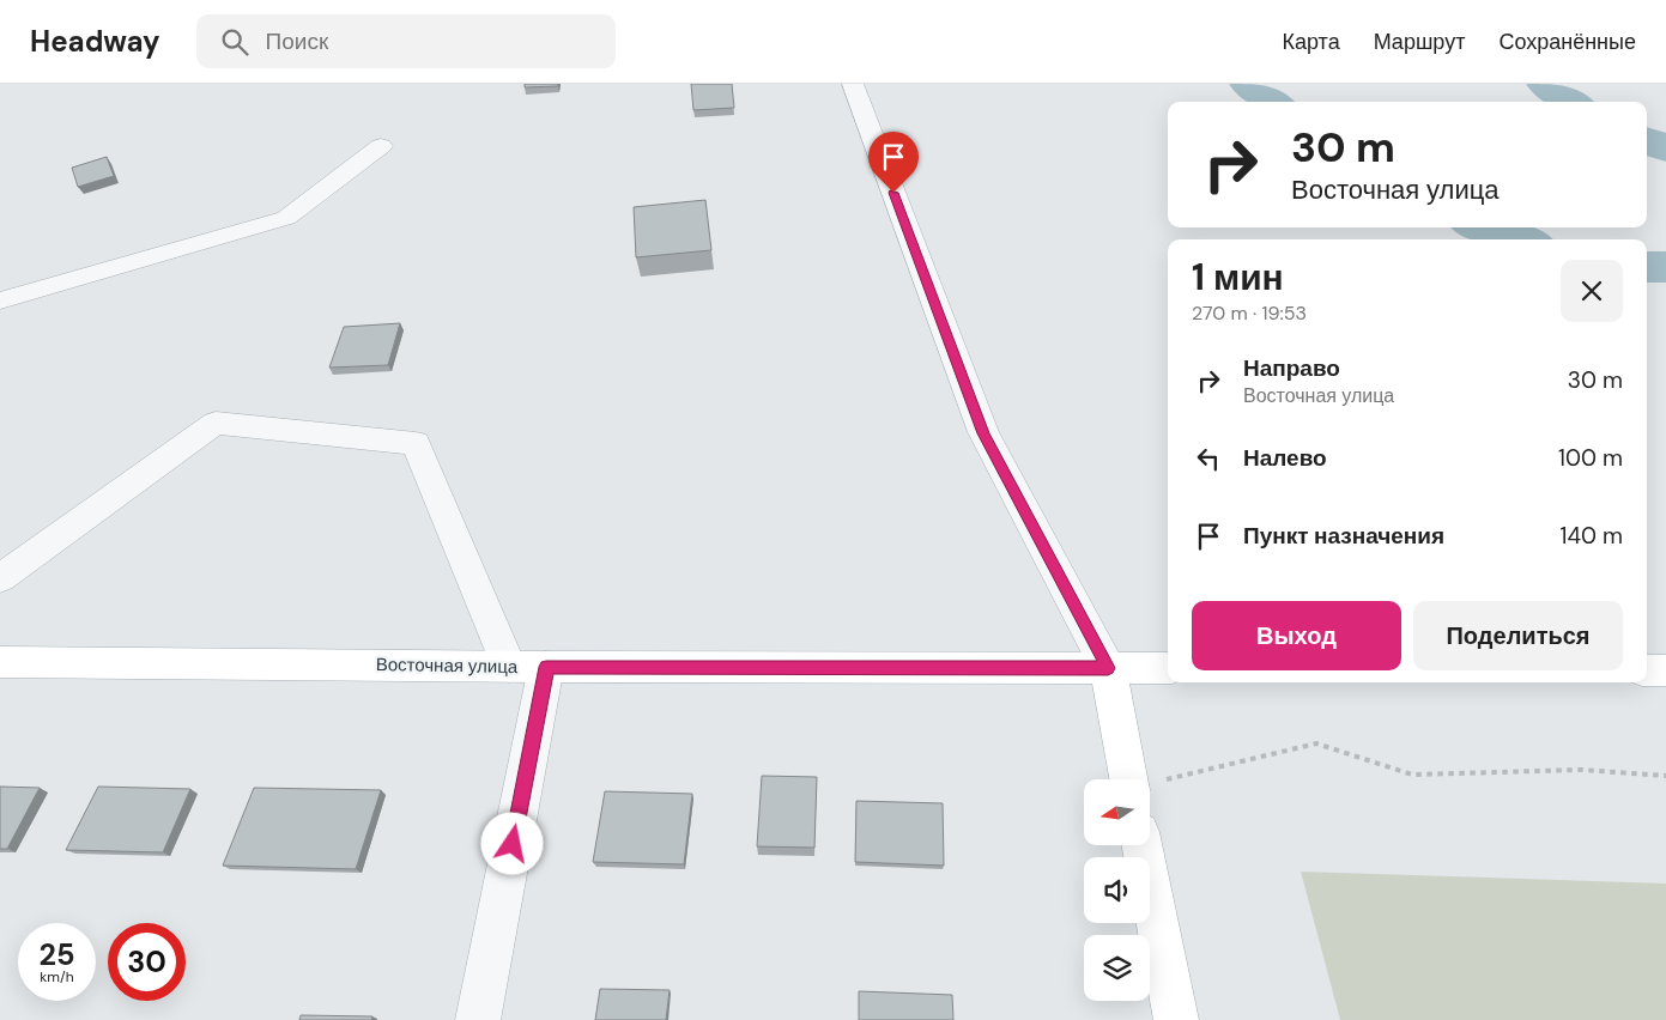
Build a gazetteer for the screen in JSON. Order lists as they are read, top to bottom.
{
  "streets": {
    "main road": ["Восточная улица"]
  },
  "north": "left",
  "page": {
    "header": "Headway",
    "search": "Поиск",
    "nav": ["Карта", "Маршрут", "Сохранённые"],
    "turn": ["30 m", "Восточная улица"],
    "heading": ["1 мин", "270 m · 19:53"],
    "list": [
      {
        "name": "Направо",
        "note": "Восточная улица",
        "value": "30 m"
      },
      {
        "name": "Налево",
        "value": "100 m"
      },
      {
        "name": "Пункт назначения",
        "value": "140 m"
      }
    ],
    "buttons": ["Выход", "Поделиться"],
    "speed": "25 km/h",
    "limit": "30"
  }
}
